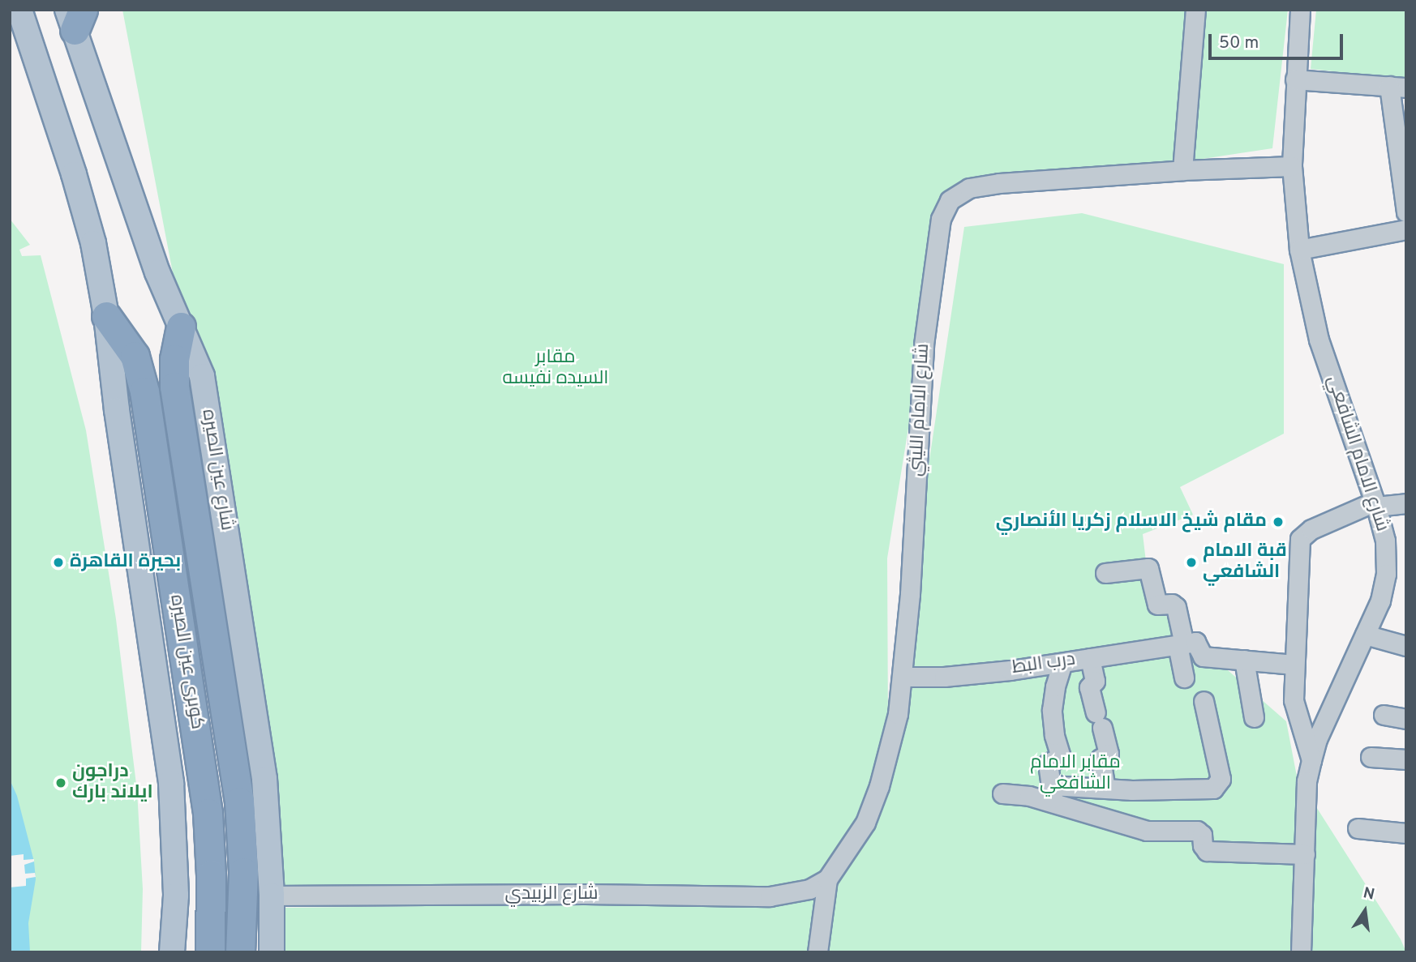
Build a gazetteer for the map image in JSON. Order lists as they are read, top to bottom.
{
  "streets": {
    "highway": ["كوبرى عين الصيره"],
    "main road": ["شارع عين الصيره"],
    "street": [
      "شارع الامام الليثي",
      "شارع الامام الشافعي",
      "درب البط",
      "شارع الزبيدي"
    ]
  },
  "crossings": [
    ["شارع الامام الليثي", "شارع الامام الشافعي"],
    ["شارع الامام الليثي", "درب البط"],
    ["شارع الامام الليثي", "شارع الزبيدي"],
    ["شارع عين الصيره", "كوبرى عين الصيره"],
    ["شارع عين الصيره", "شارع الزبيدي"]
  ],
  "parks": ["مقابر السيده نفيسه", "مقابر الامام الشافعي"],
  "places": [
    "مقام شيخ الاسلام زكريا الأنصاري",
    "بحيرة القاهرة",
    "قبة الامام الشافعي",
    "دراجون ايلاند بارك"
  ],
  "scale_bar": "50 m",
  "north": "top"
}
